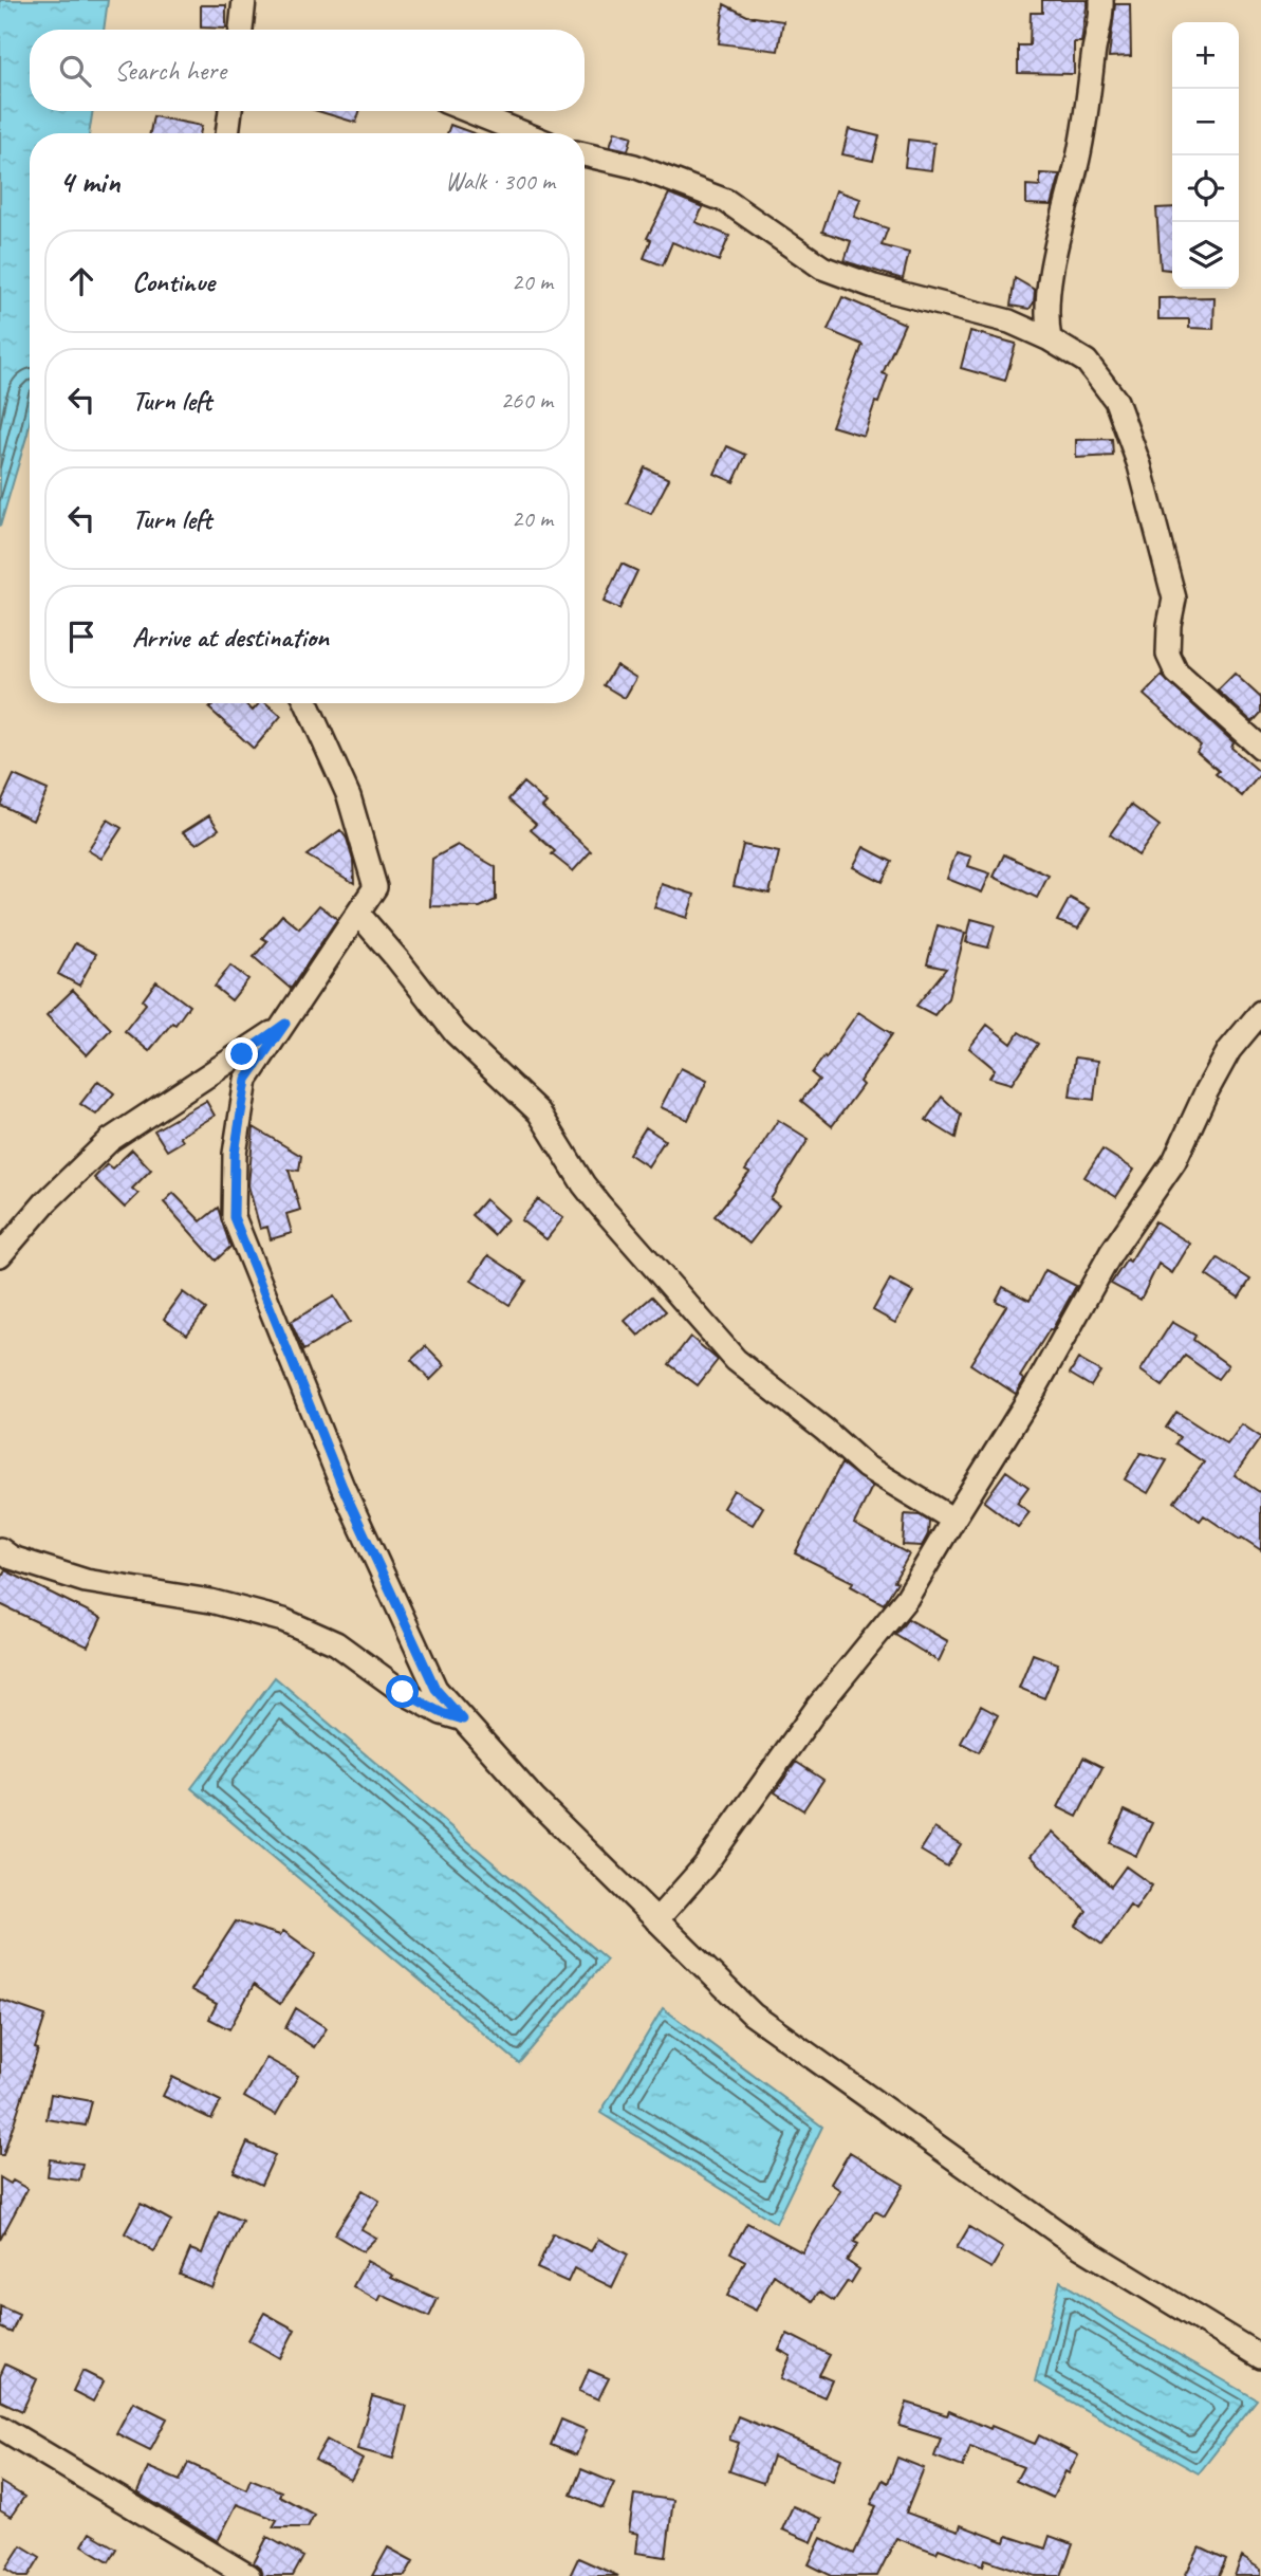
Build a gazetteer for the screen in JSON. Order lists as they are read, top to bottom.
{
  "page": {
    "map_buttons": ["+", "−"],
    "search": "Search here",
    "heading": ["4 min", "Walk · 300 m"],
    "list": [
      ["Continue", "20 m"],
      ["Turn left", "260 m"],
      ["Turn left", "20 m"],
      "Arrive at destination"
    ]
  }
}
